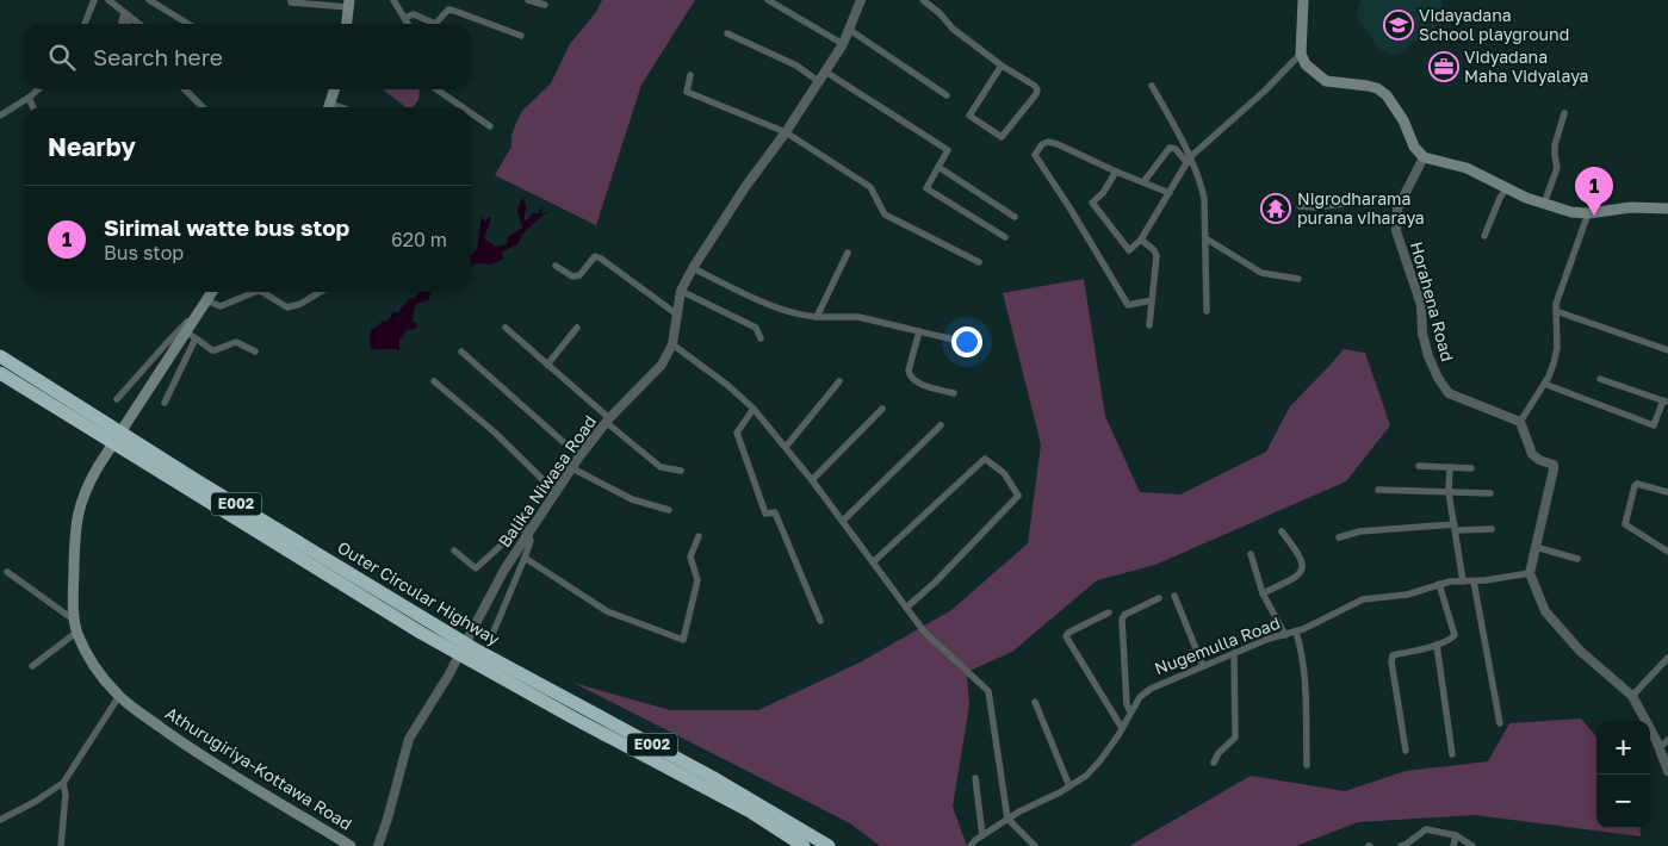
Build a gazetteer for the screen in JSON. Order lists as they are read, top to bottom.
{
  "streets": {
    "highway": ["E002", "Outer Circular Highway"],
    "main road": ["Athurugiriya-Kottawa Road"],
    "street": ["Horahena Road", "Balika Niwasa Road", "Nugemulla Road"]
  },
  "places": {
    "school or university": ["Vidayadana School playground"],
    "office": ["Vidyadana Maha Vidyalaya"],
    "temple": ["Nigrodharama purana viharaya"]
  },
  "page": {
    "search": "Search here",
    "heading": "Nearby",
    "pins": "1",
    "list": [
      {
        "mark": "1",
        "name": "Sirimal watte bus stop",
        "note": "Bus stop",
        "value": "620 m"
      }
    ],
    "map_buttons": ["+", "−"]
  }
}
